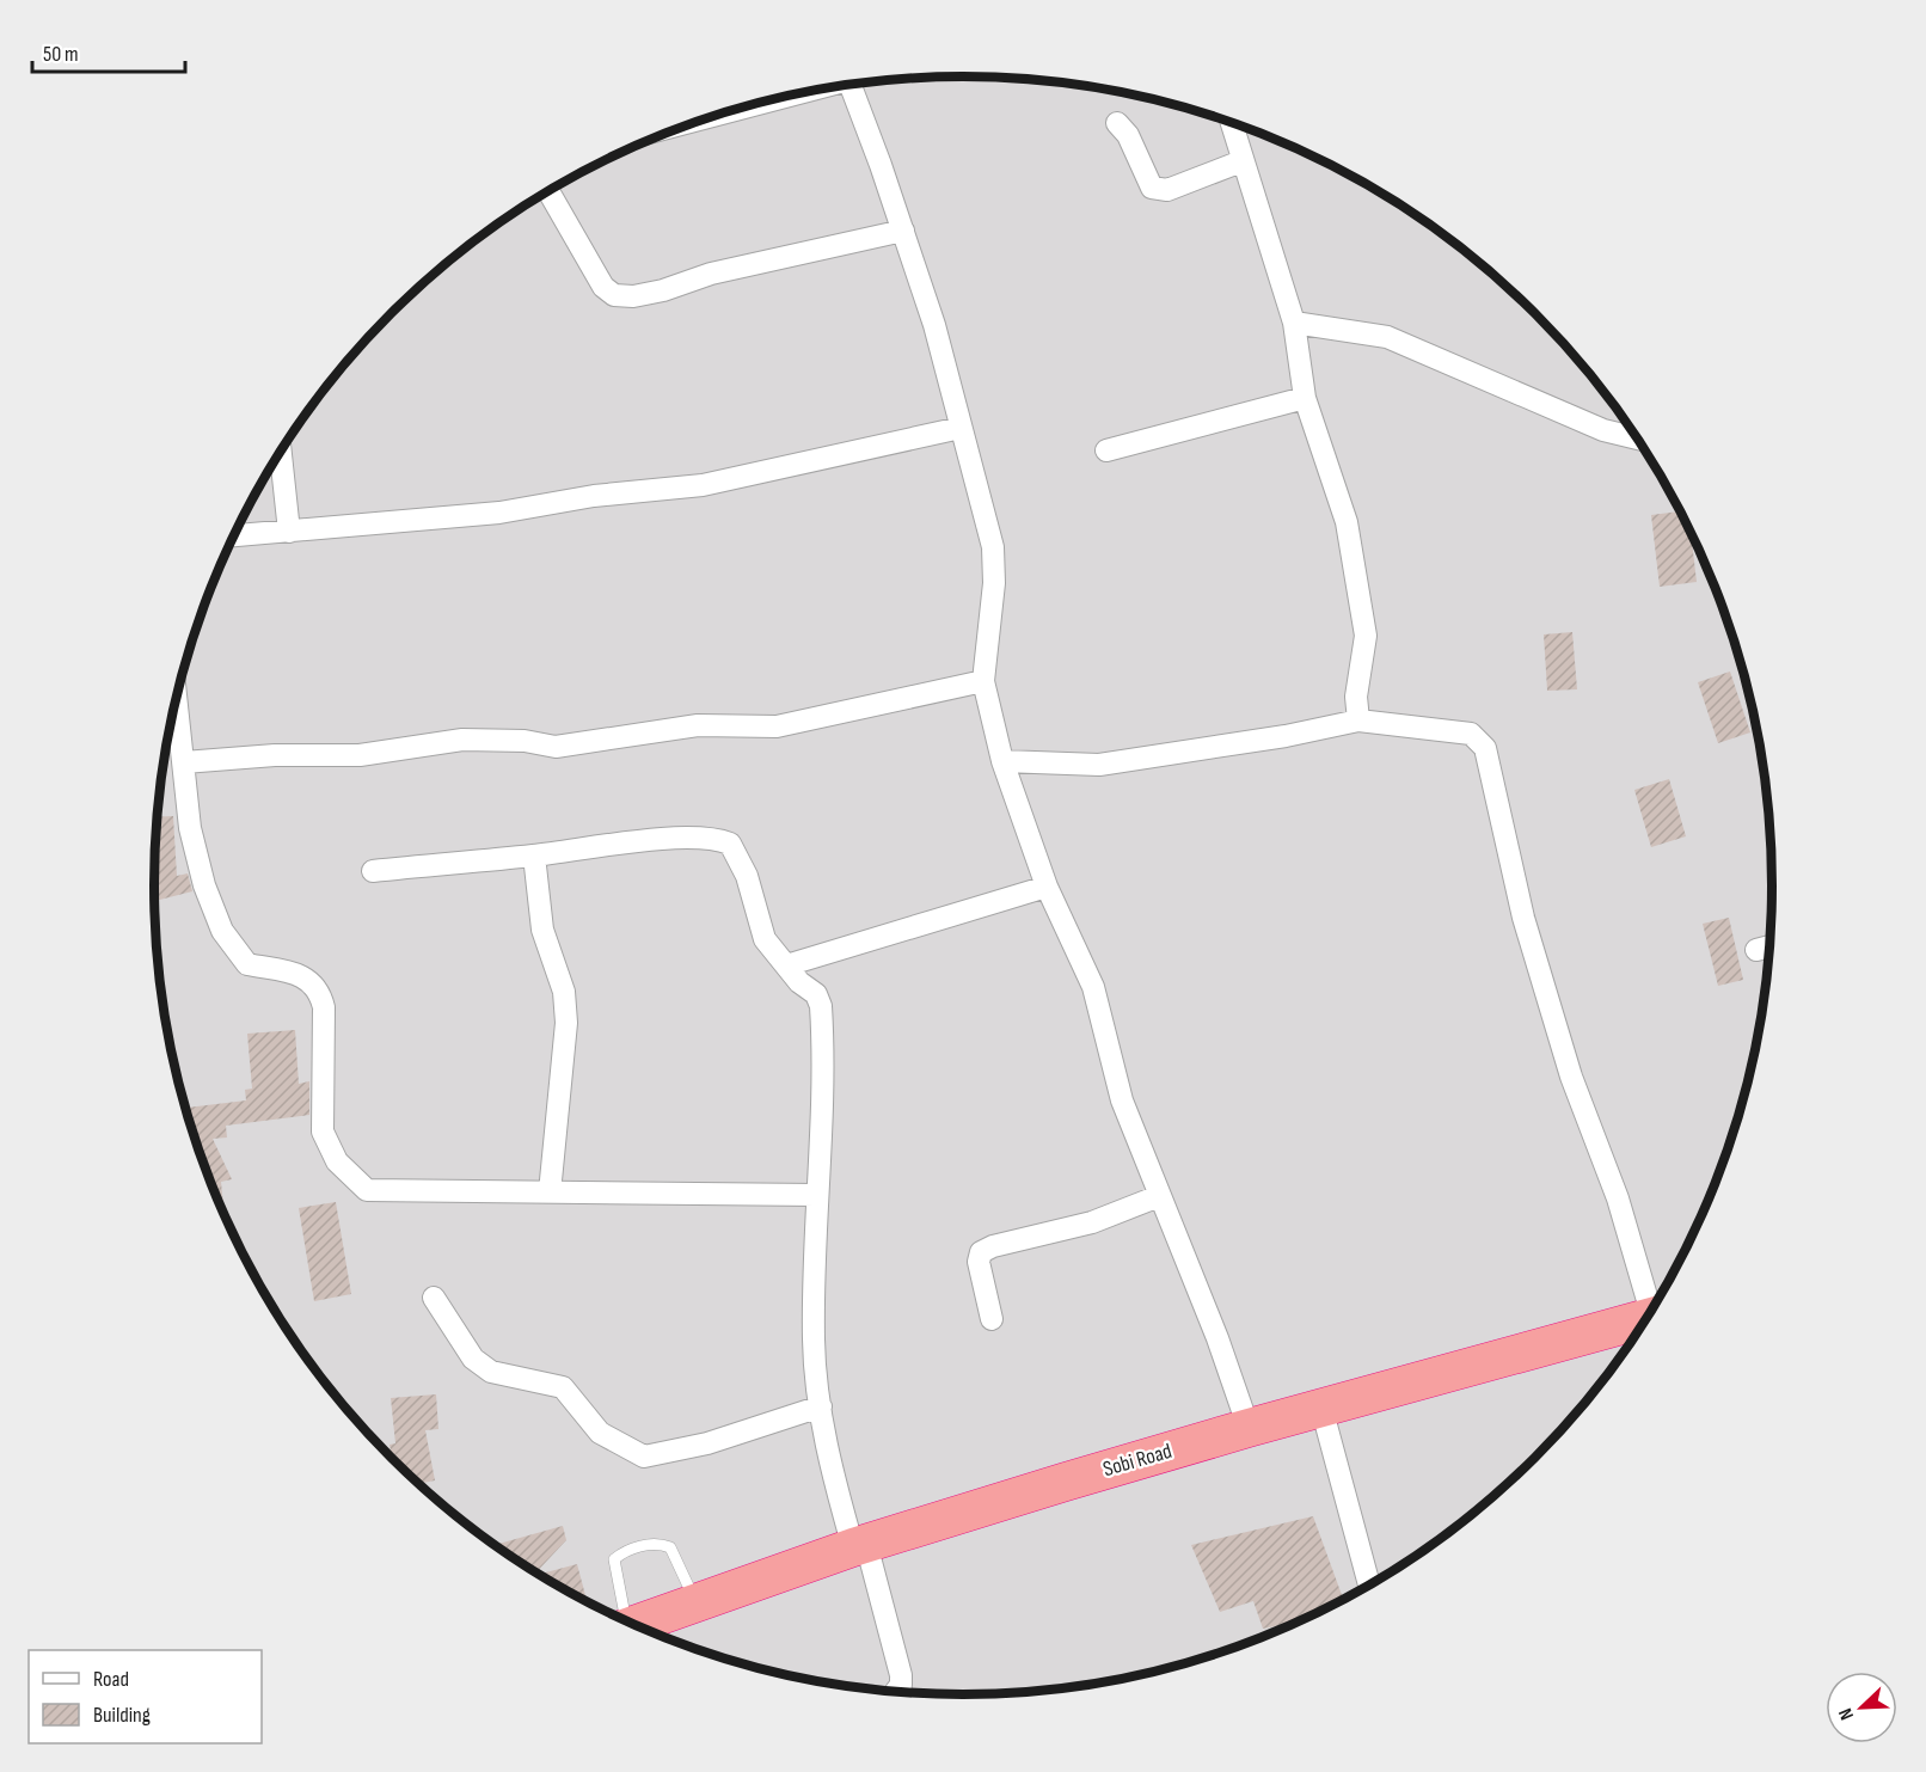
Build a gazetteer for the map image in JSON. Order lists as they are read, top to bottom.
{
  "streets": {
    "highway": ["Sobi Road"]
  },
  "legend": ["Road", "Building"],
  "scale_bar": "50 m",
  "north": "bottom left"
}
